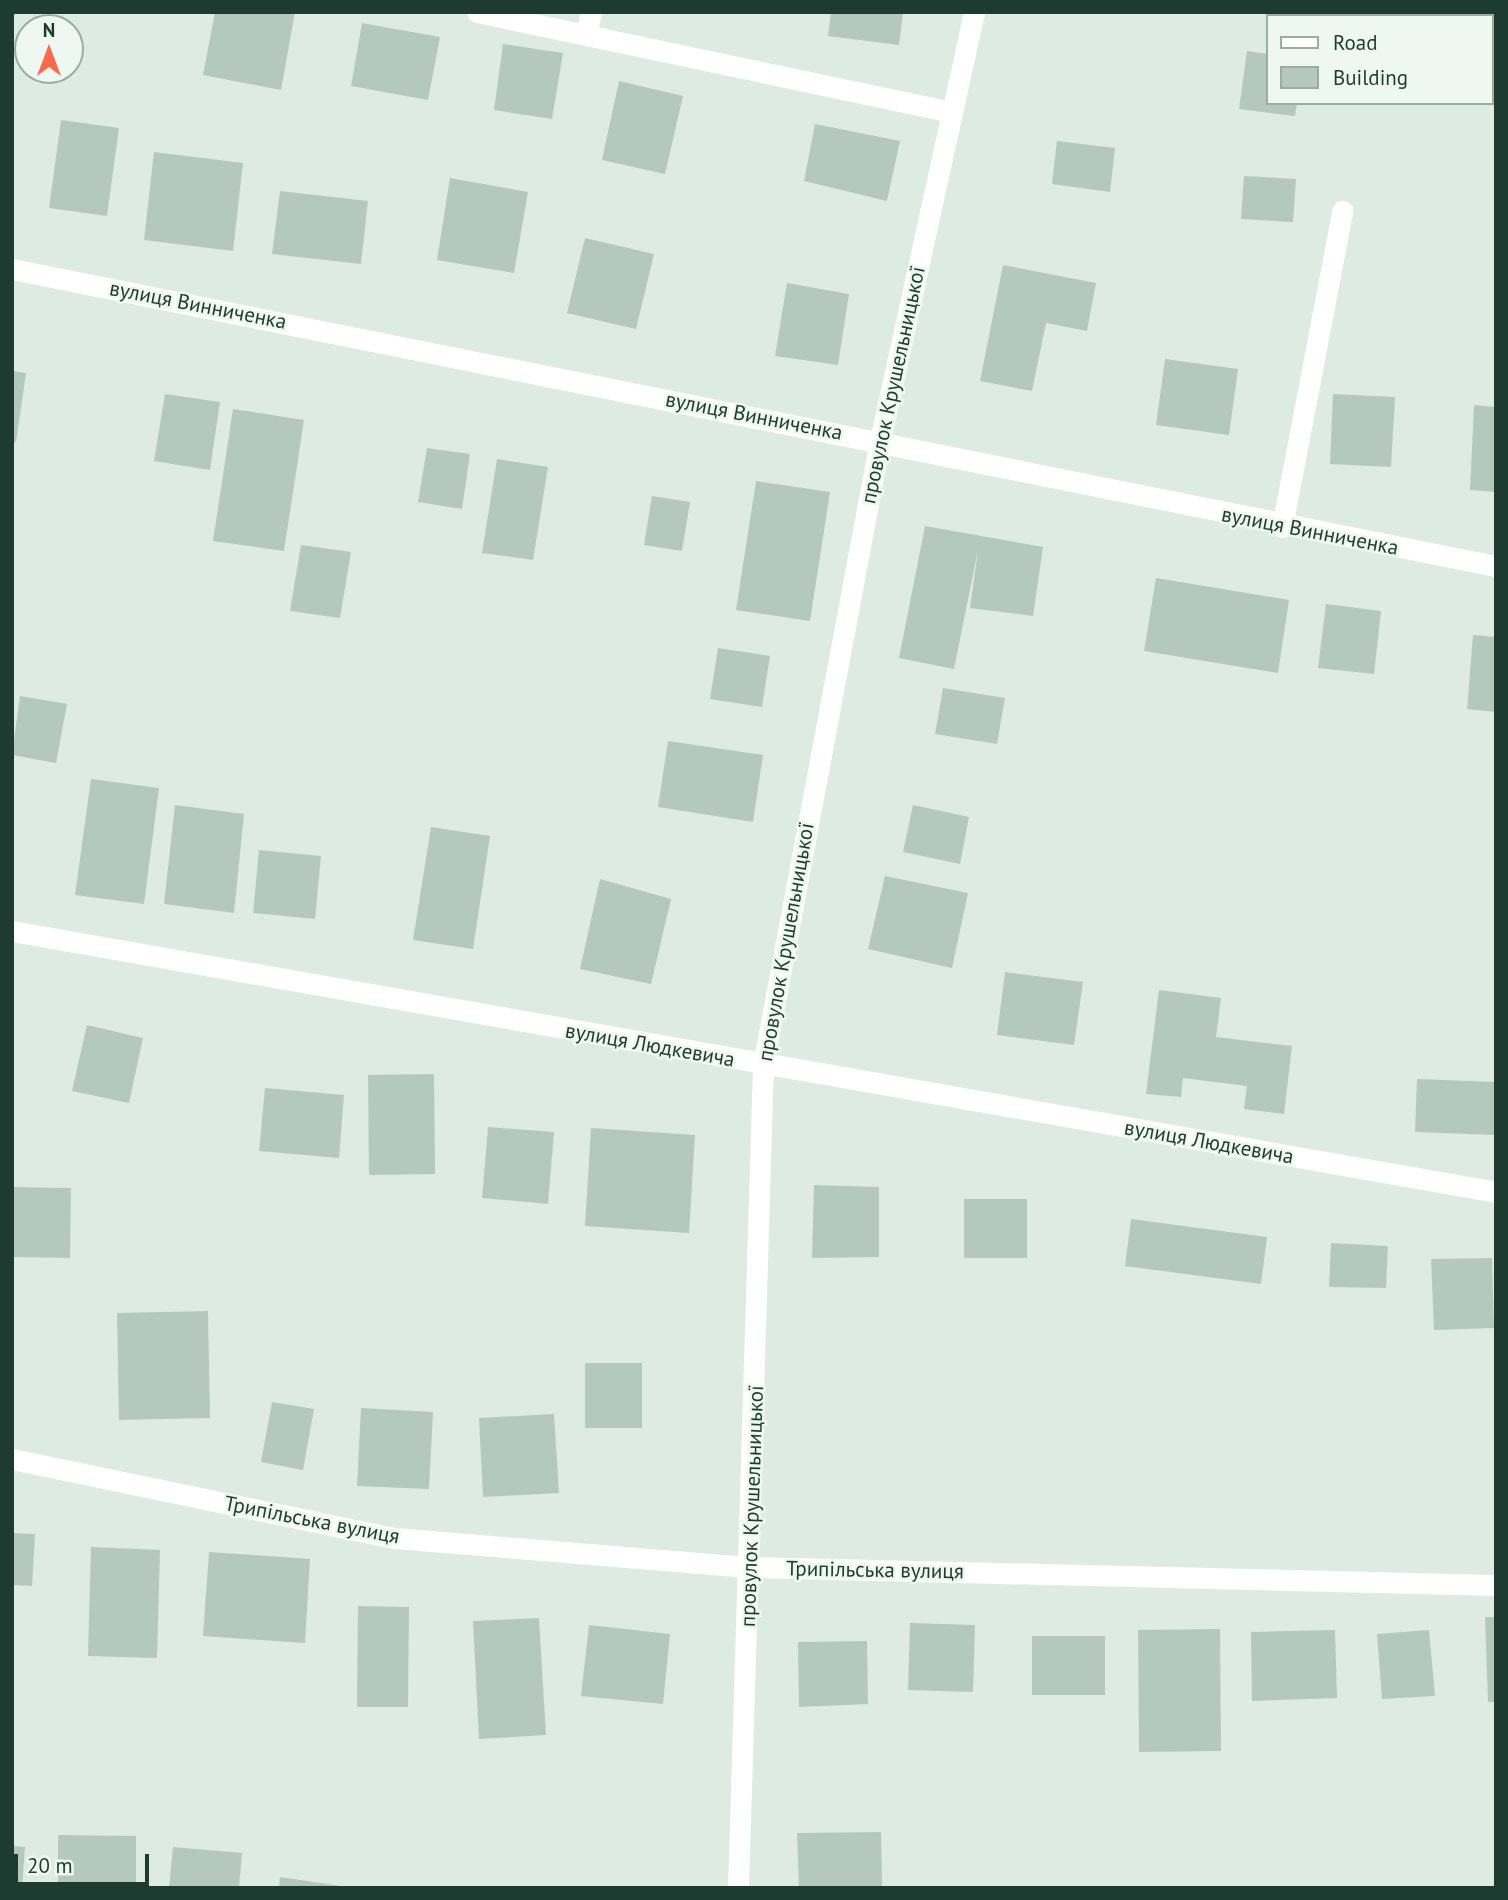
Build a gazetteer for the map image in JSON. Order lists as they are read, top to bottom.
{
  "streets": {
    "street": [
      "вулиця Винниченка",
      "провулок Крушельницької",
      "вулиця Людкевича",
      "Трипільська вулиця"
    ]
  },
  "crossings": [
    ["вулиця Винниченка", "провулок Крушельницької"],
    ["провулок Крушельницької", "вулиця Людкевича"],
    ["провулок Крушельницької", "Трипільська вулиця"]
  ],
  "legend": ["Road", "Building"],
  "scale_bar": "20 m",
  "north": "top"
}
